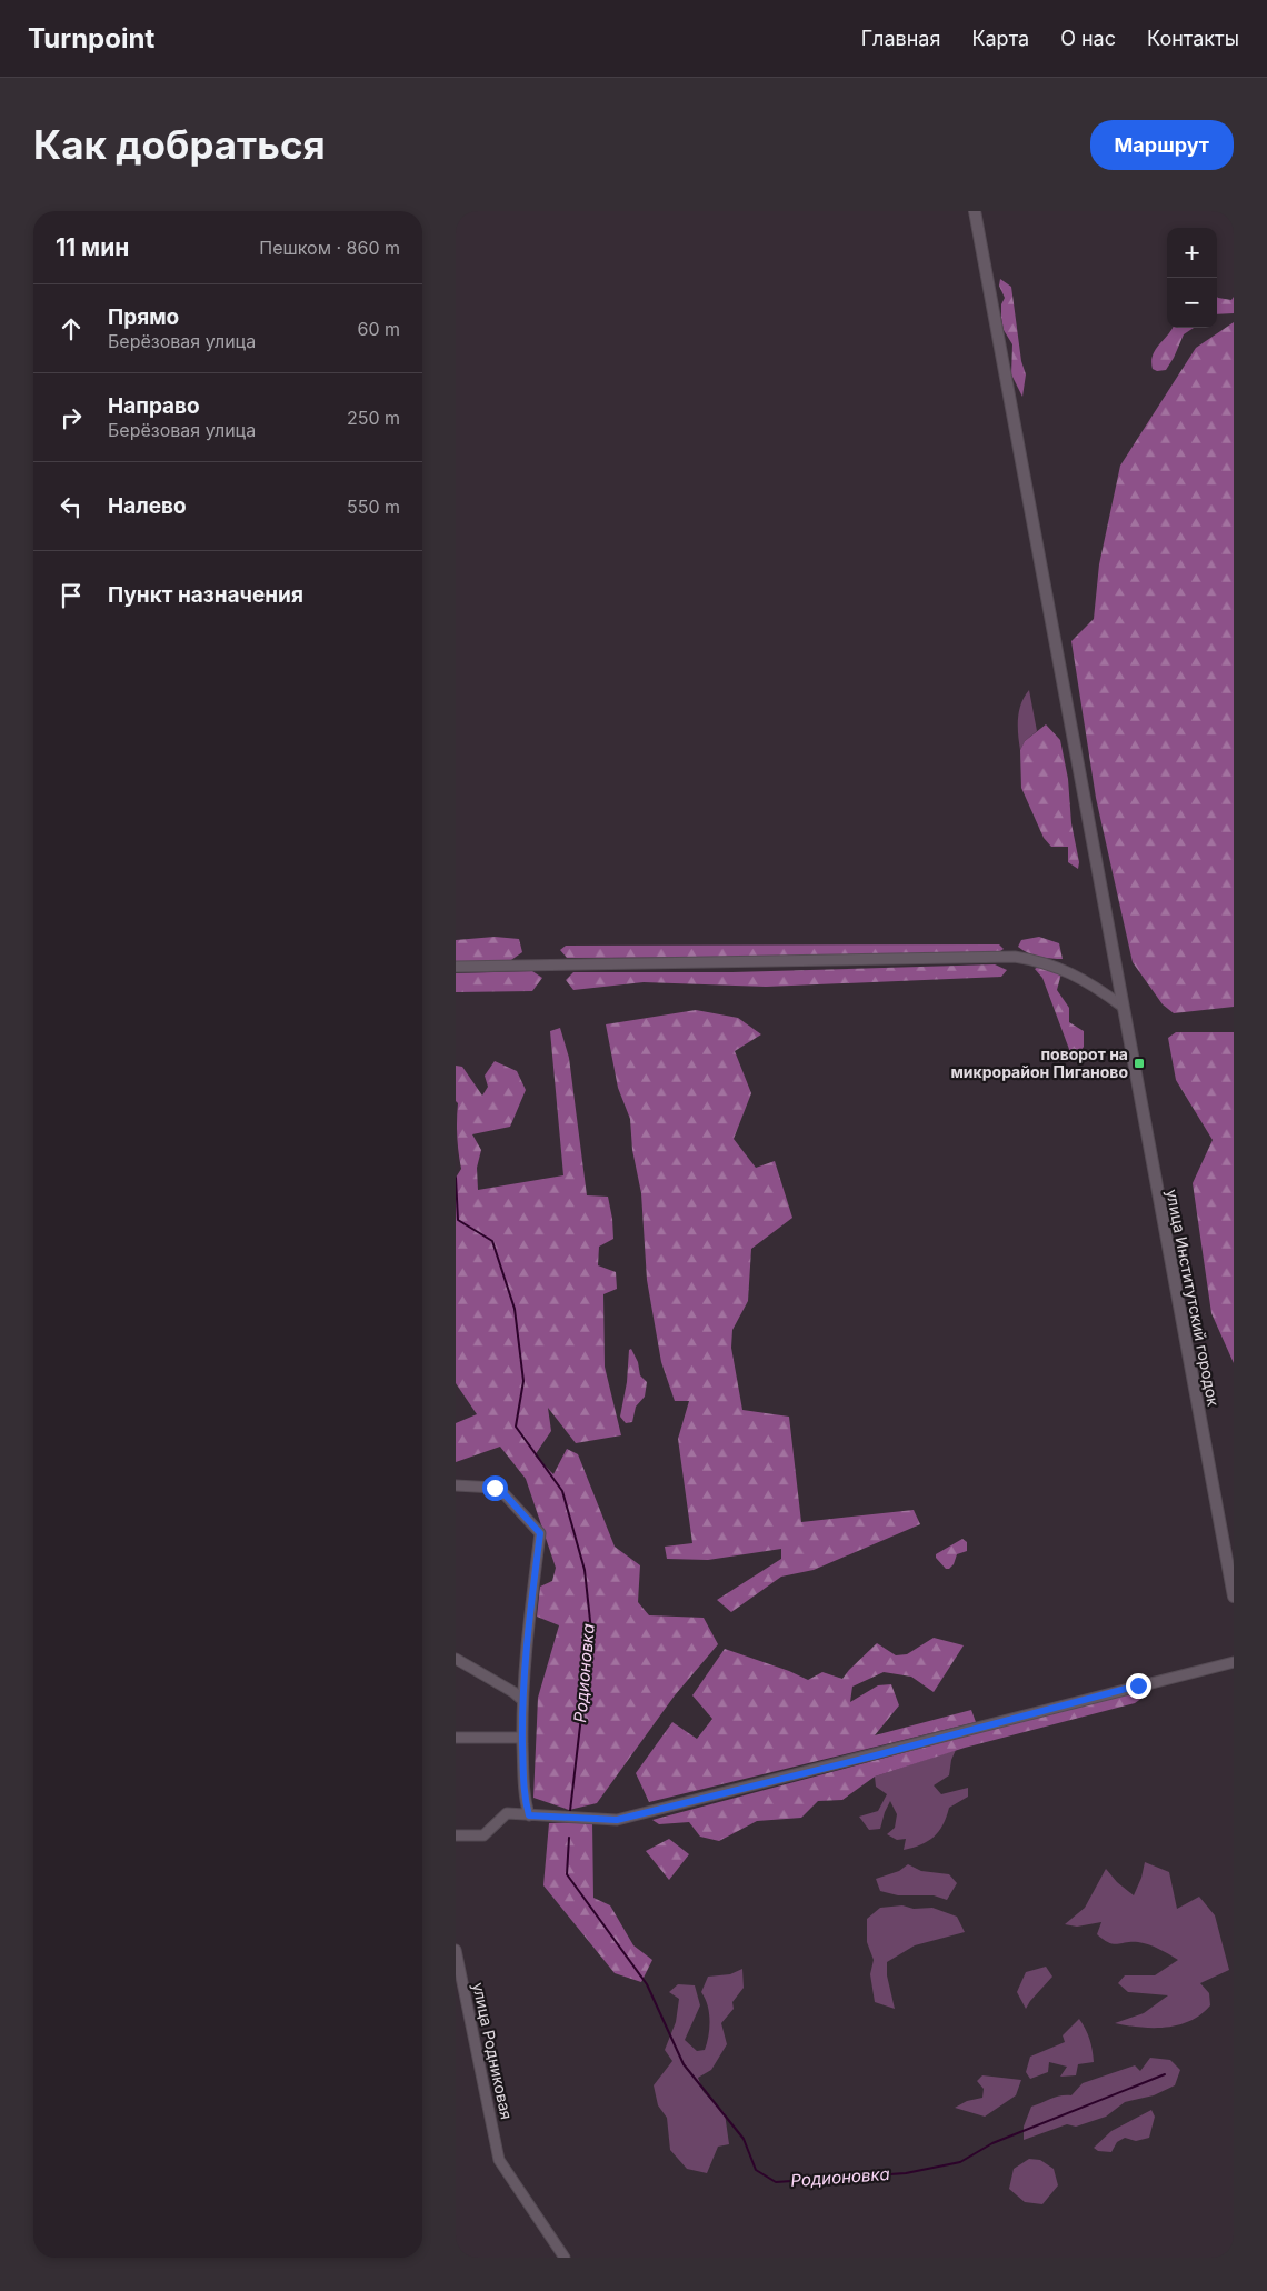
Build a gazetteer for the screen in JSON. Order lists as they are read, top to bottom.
{
  "streets": {
    "street": ["улица Институтский городок", "улица Родниковая"]
  },
  "water": ["Родионовка"],
  "places": {
    "transit": ["поворот на микрорайон Пиганово"]
  },
  "page": {
    "header": "Turnpoint",
    "nav": [
      "Главная",
      "Карта",
      "О нас",
      "Контакты"
    ],
    "buttons": "Маршрут",
    "title": "Как добраться",
    "heading": ["11 мин", "Пешком · 860 m"],
    "map_buttons": ["+", "−"],
    "list": [
      ["Прямо", "Берёзовая улица", "60 m"],
      ["Направо", "Берёзовая улица", "250 m"],
      ["Налево", "550 m"],
      "Пункт назначения"
    ]
  }
}
